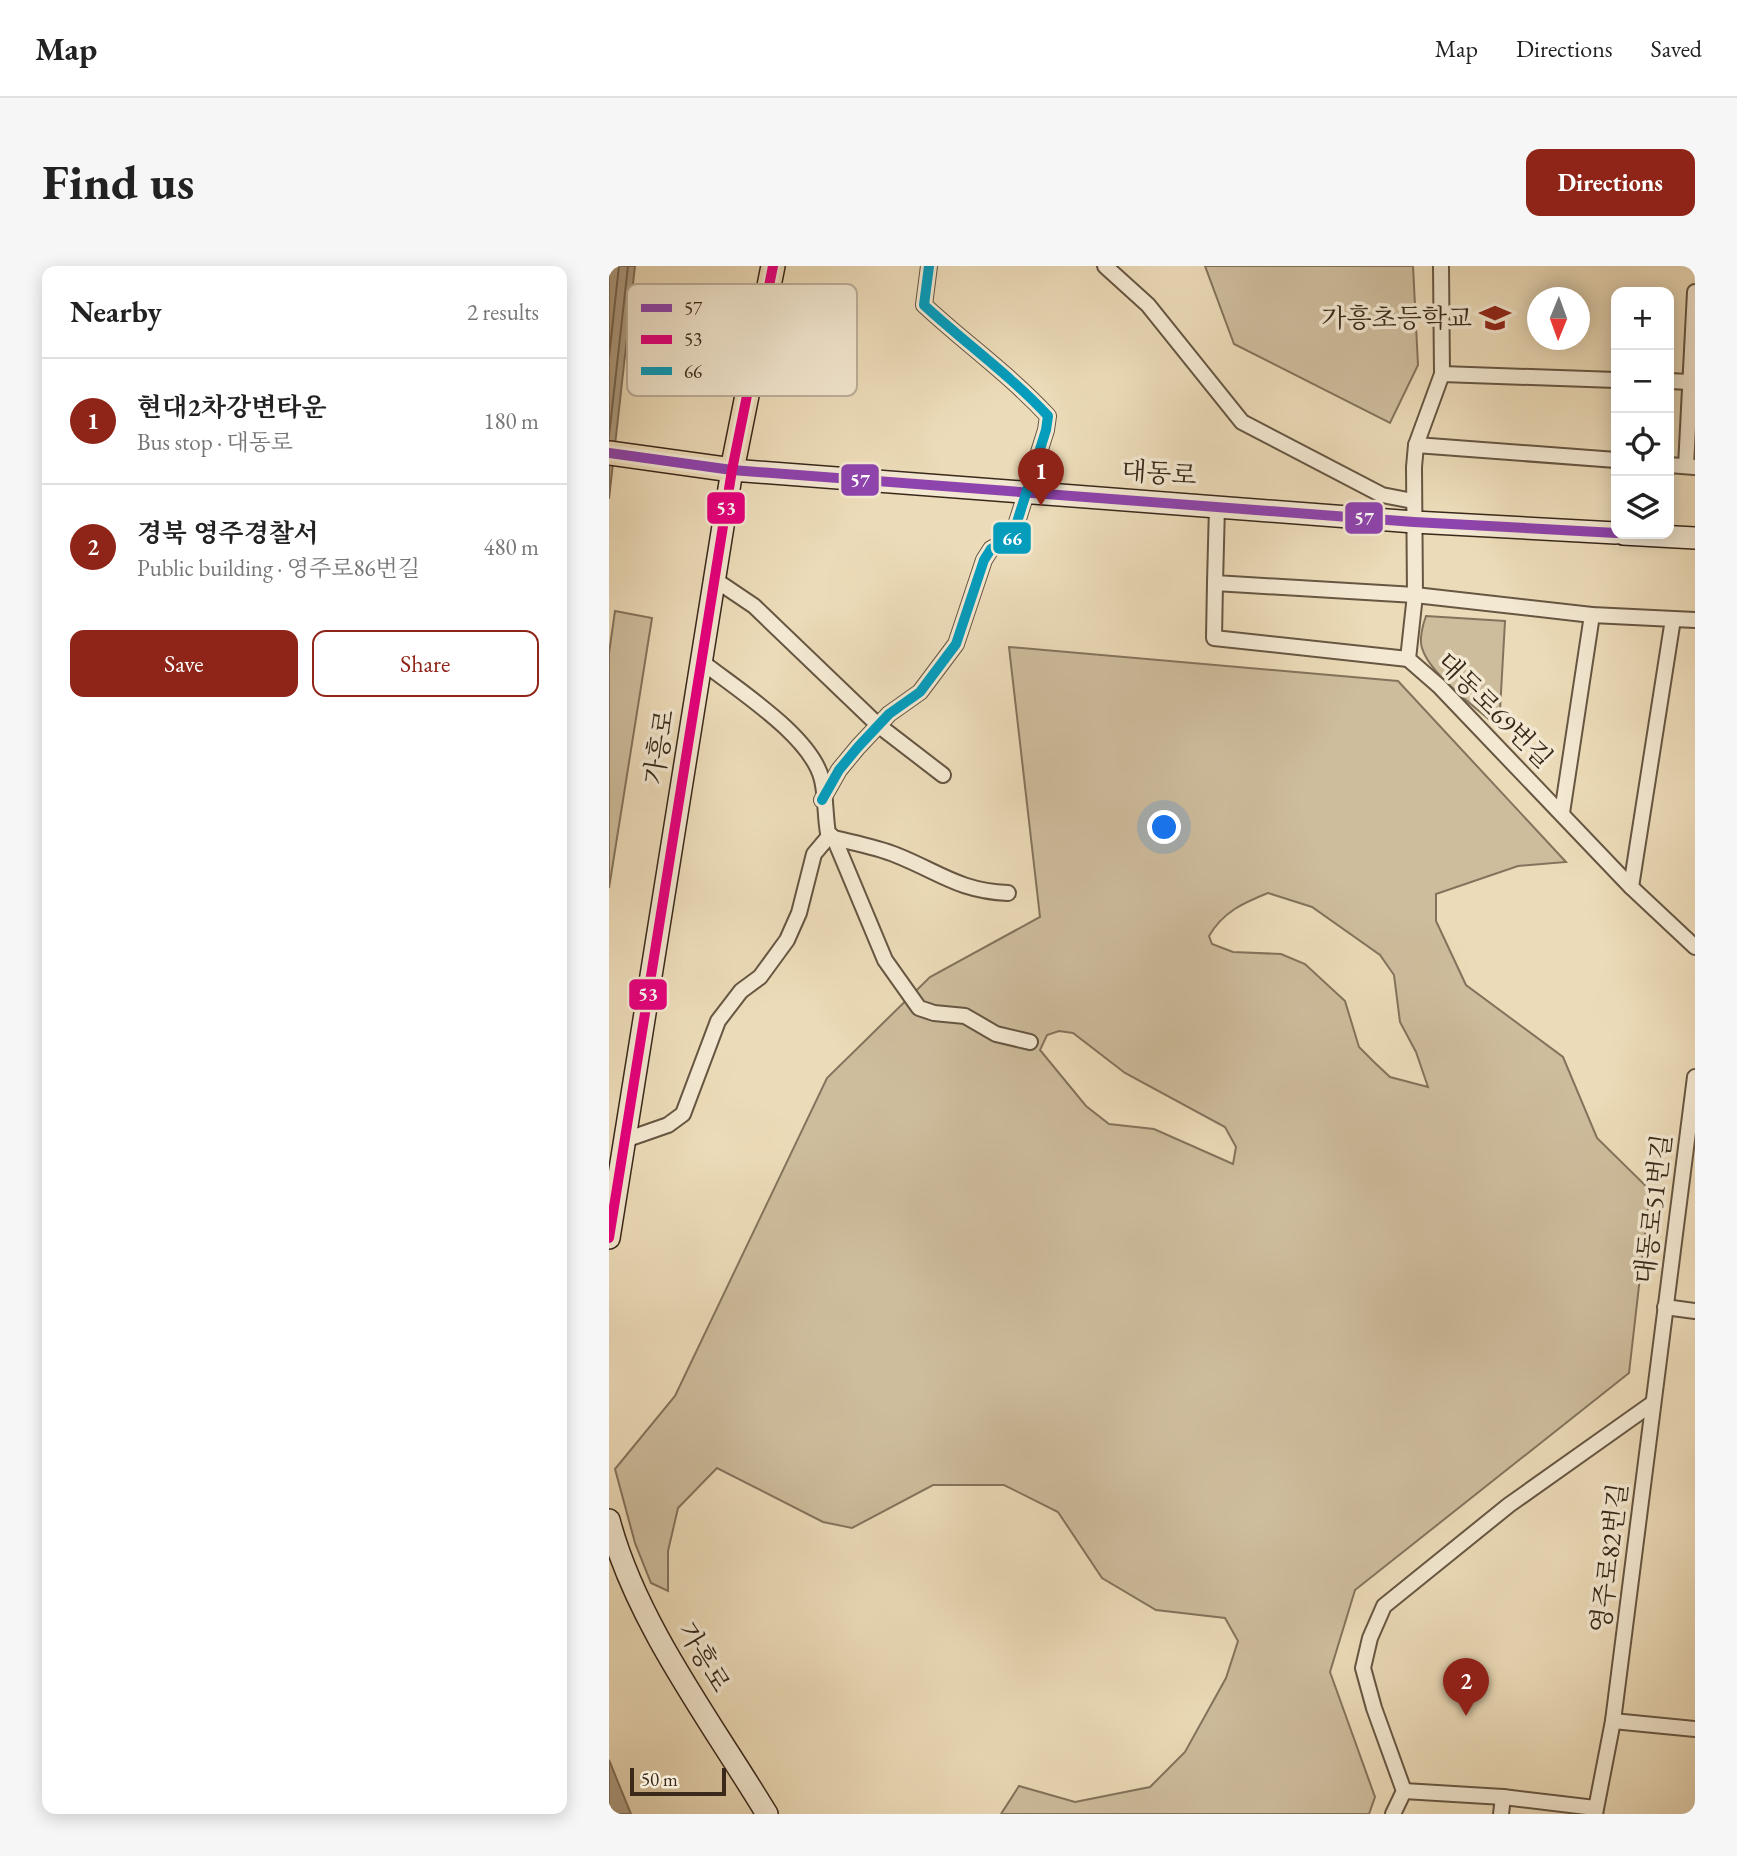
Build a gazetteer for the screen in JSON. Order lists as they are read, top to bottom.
{
  "streets": {
    "main road": ["대동로", "가흥로"],
    "street": ["대동로69번길", "대동로51번길", "영주로82번길"]
  },
  "crossings": [
    ["대동로", "대동로69번길"],
    ["대동로", "가흥로"],
    ["대동로51번길", "영주로82번길"]
  ],
  "places": {
    "school or university": ["가흥초등학교"]
  },
  "lines": ["transit line 53", "transit line 66", "transit line 57"],
  "legend": ["57", "53", "66"],
  "scale_bar": "50 m",
  "north": "bottom",
  "page": {
    "header": "Map",
    "nav": ["Map", "Directions", "Saved"],
    "buttons": [
      "Directions",
      ["Save", "Share"]
    ],
    "title": "Find us",
    "heading": ["Nearby", "2 results"],
    "map_buttons": ["+", "−"],
    "list": [
      {
        "mark": "1",
        "name": "현대2차강변타운",
        "note": "Bus stop · 대동로",
        "value": "180 m"
      },
      {
        "mark": "2",
        "name": "경북 영주경찰서",
        "note": "Public building · 영주로86번길",
        "value": "480 m"
      }
    ],
    "pins": ["1", "2"],
    "scale": "50 m"
  }
}
